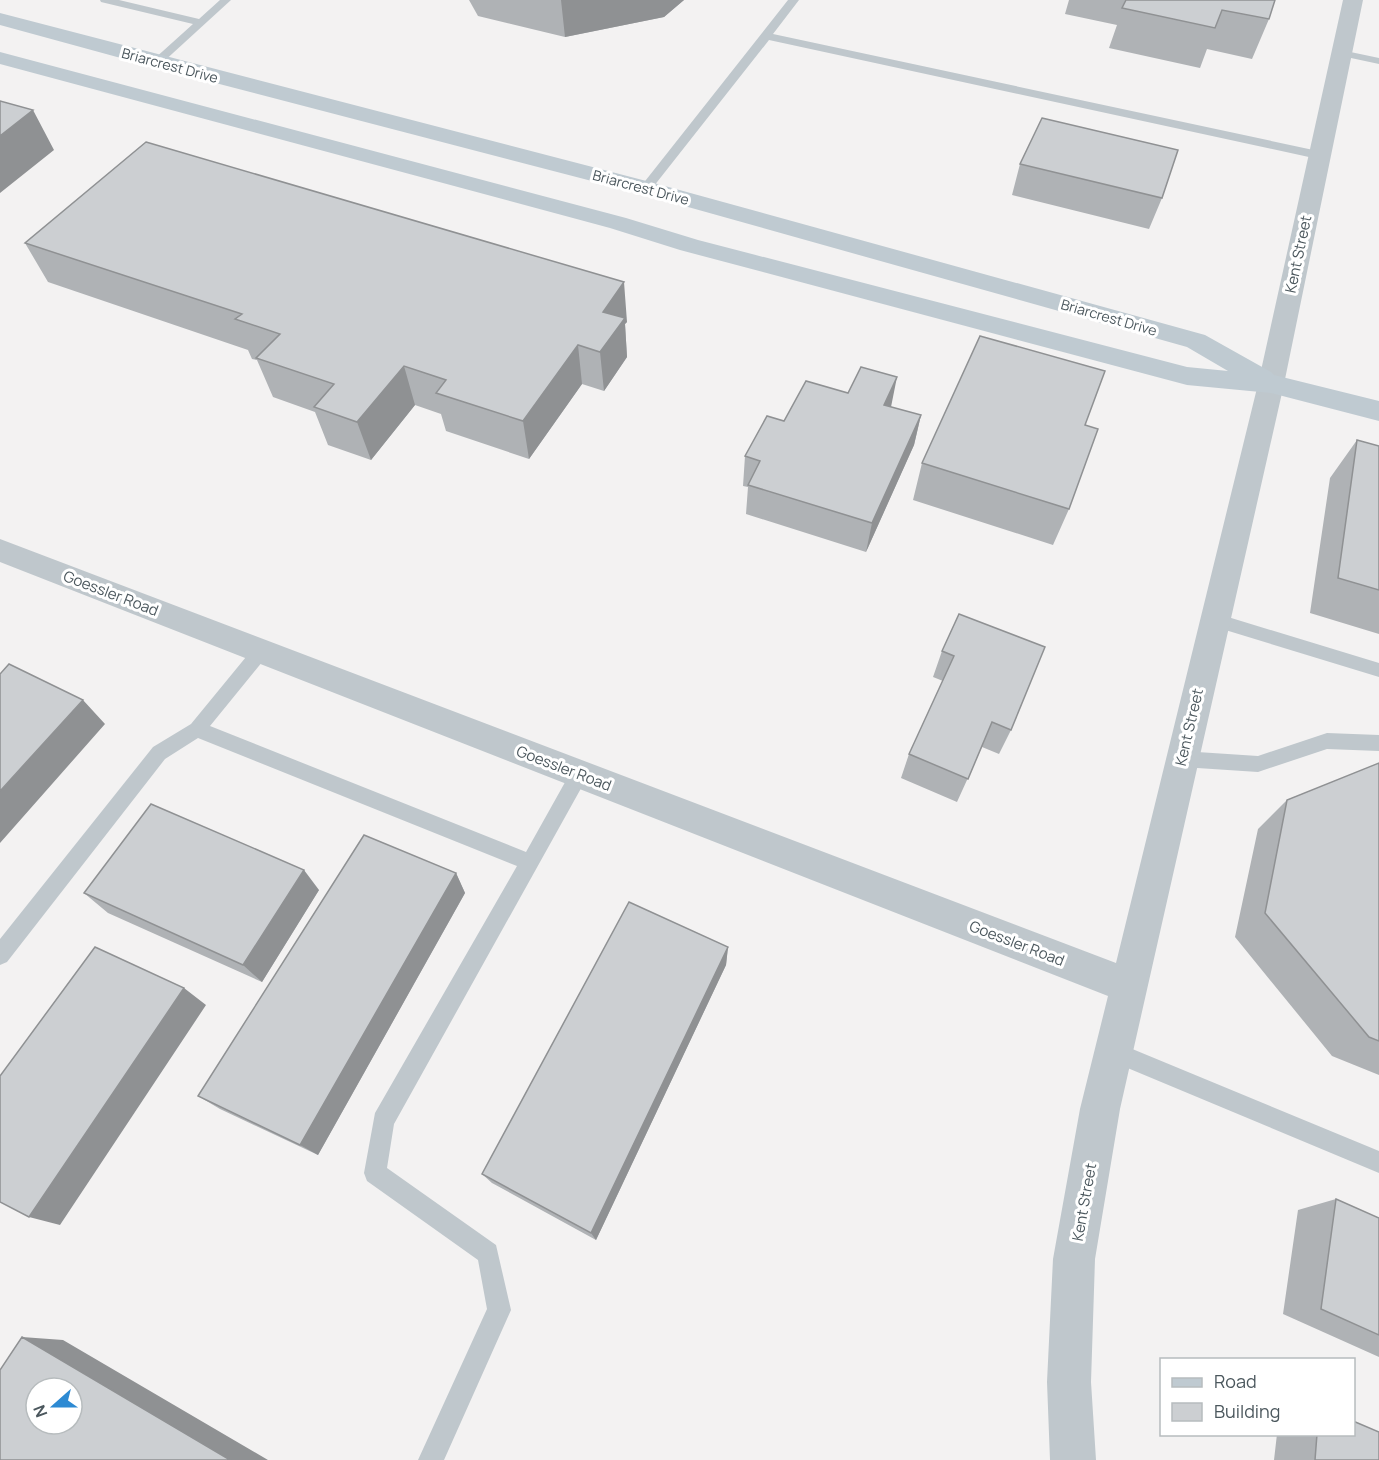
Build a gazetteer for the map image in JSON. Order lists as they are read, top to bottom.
{
  "streets": {
    "main road": ["Briarcrest Drive"],
    "street": ["Kent Street", "Goessler Road"]
  },
  "crossings": [
    ["Briarcrest Drive", "Kent Street"],
    ["Kent Street", "Goessler Road"]
  ],
  "legend": ["Road", "Building"],
  "north": "left"
}
